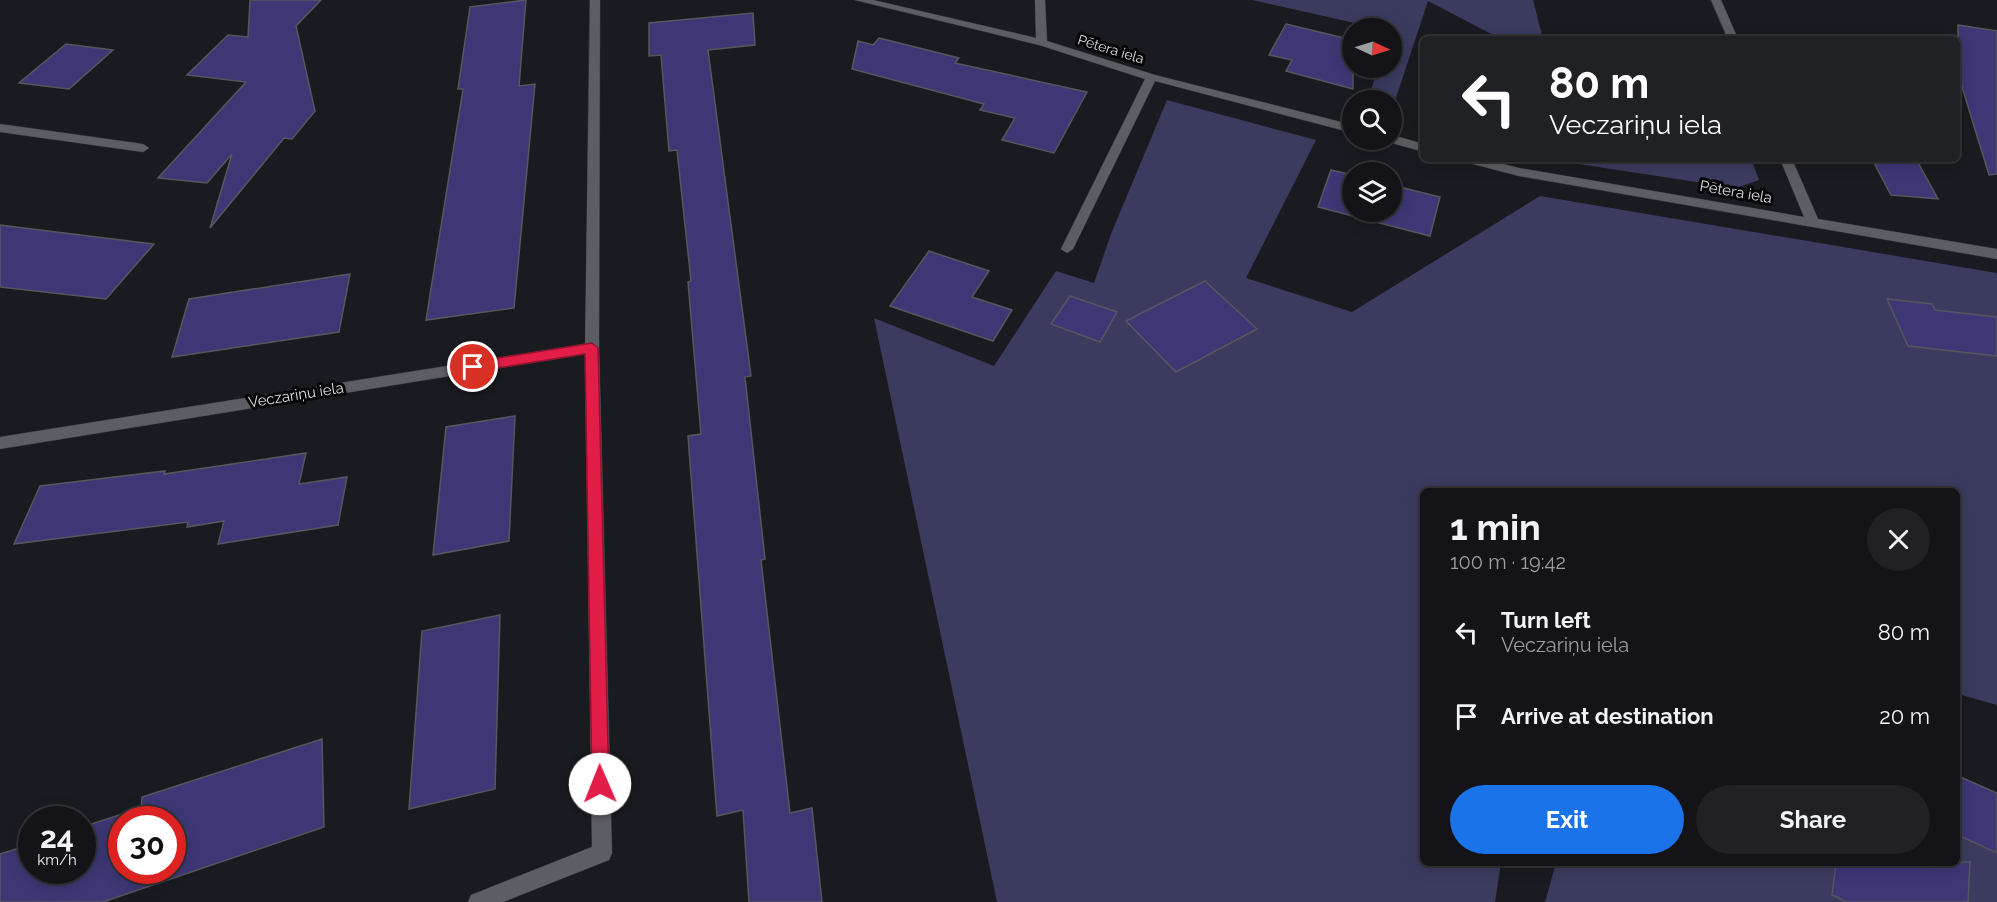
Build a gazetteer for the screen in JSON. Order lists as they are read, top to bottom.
{
  "streets": {
    "street": ["Pētera iela", "Veczariņu iela"]
  },
  "north": "right",
  "page": {
    "turn": ["80 m", "Veczariņu iela"],
    "heading": ["1 min", "100 m · 19:42"],
    "list": [
      {
        "name": "Turn left",
        "note": "Veczariņu iela",
        "value": "80 m"
      },
      {
        "name": "Arrive at destination",
        "value": "20 m"
      }
    ],
    "buttons": ["Exit", "Share"],
    "speed": "24 km/h",
    "limit": "30"
  }
}
